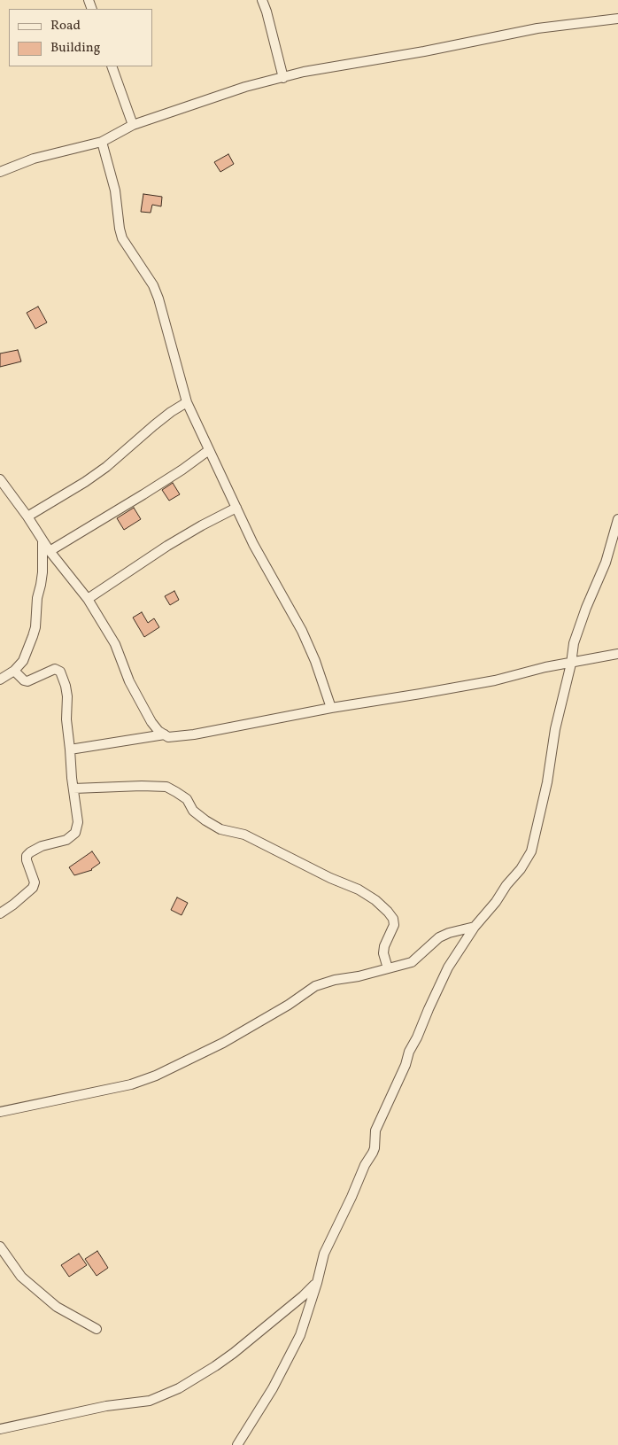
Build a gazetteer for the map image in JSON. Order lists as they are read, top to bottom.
{
  "legend": ["Road", "Building"]
}
